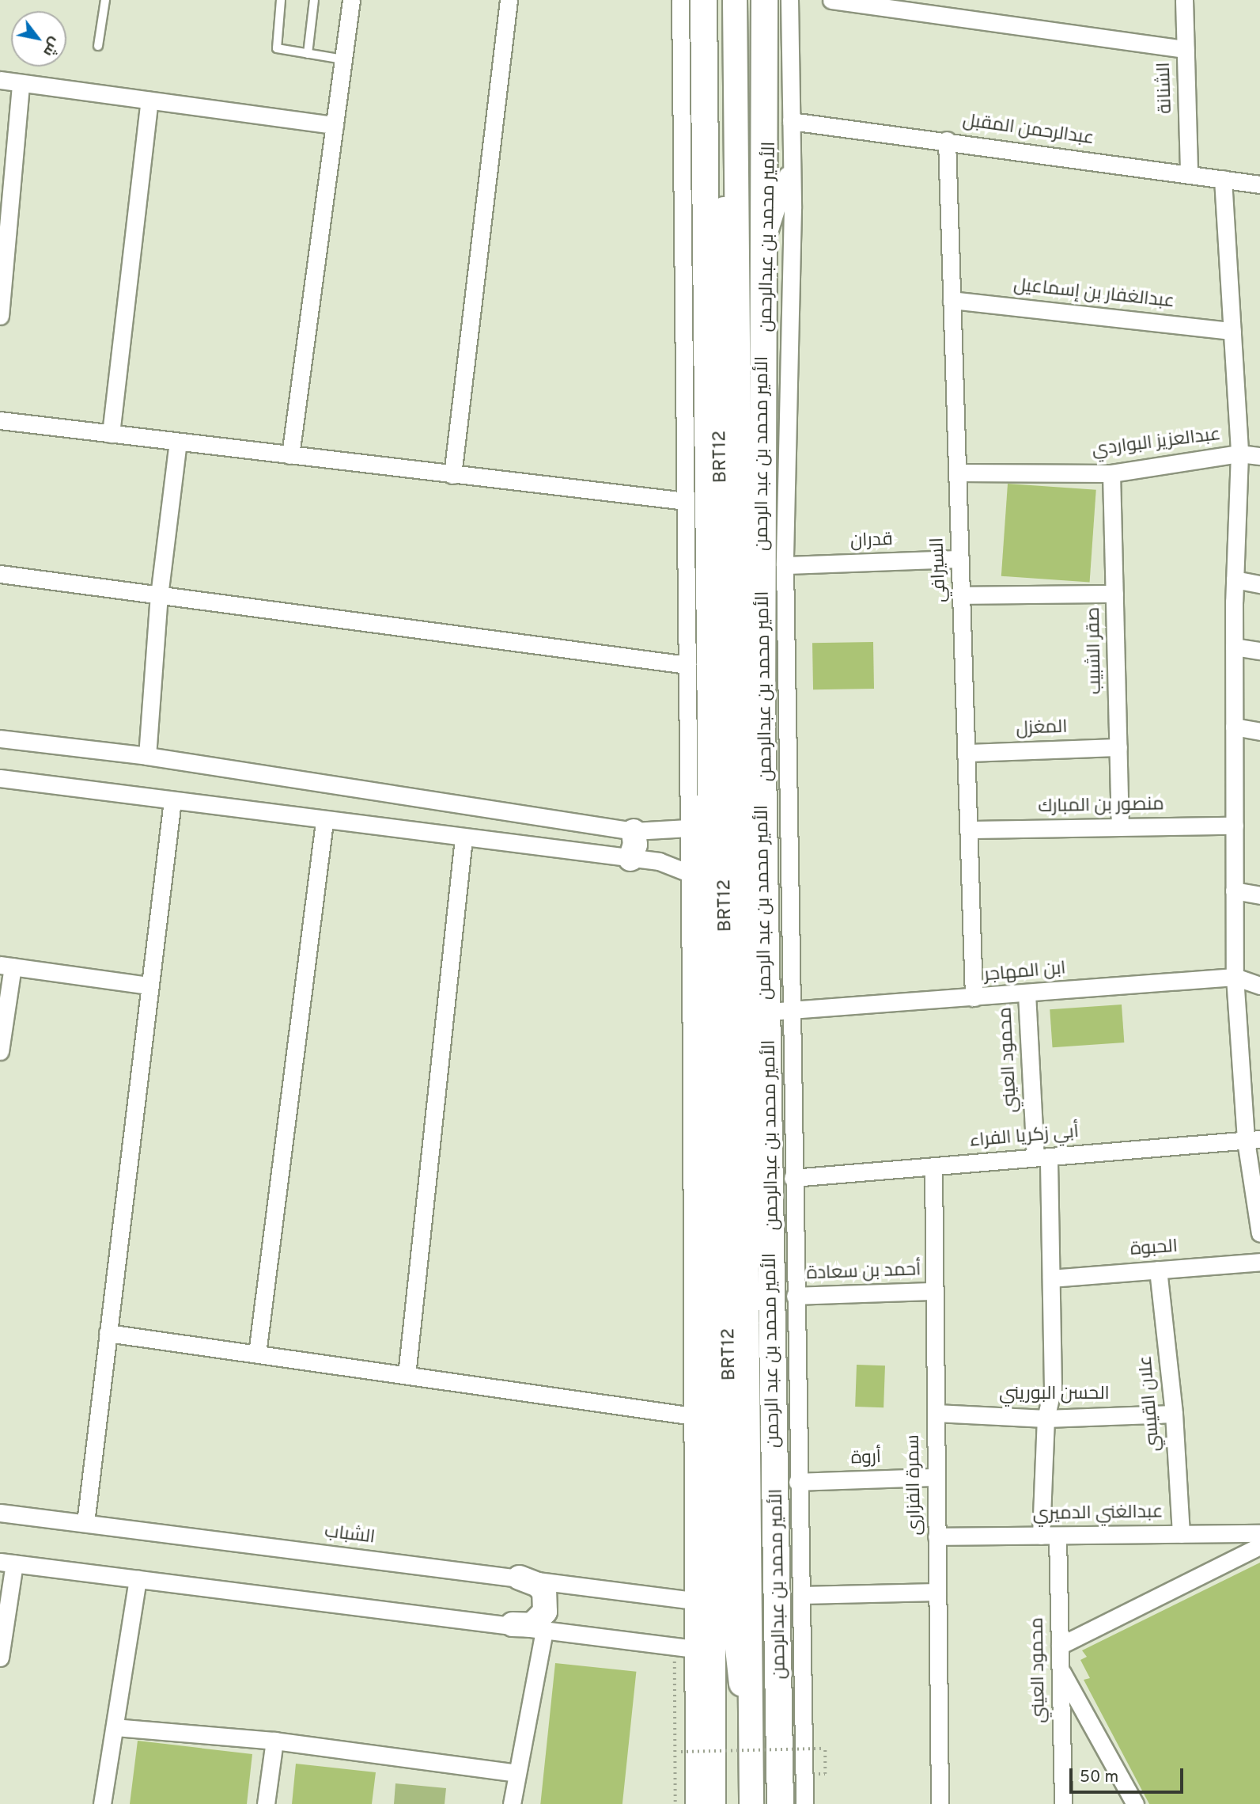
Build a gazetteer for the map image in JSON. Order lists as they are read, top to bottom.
{
  "streets": {
    "main road": ["الأمير محمد بن عبد الرحمن", "BRT12"],
    "street": [
      "الشنانة",
      "عبدالرحمن المقبل",
      "الأمير محمد بن عبدالرحمن",
      "عبدالغفار بن إسماعيل",
      "عبدالعزيز البواردي",
      "قدران",
      "السيرافي",
      "صقر الشبيب",
      "المغزل",
      "منصور بن المبارك",
      "ابن المهاجر",
      "محمود العيني",
      "أبي زكريا الفراء",
      "الحبوة",
      "أحمد بن سعادة",
      "الحسن البوريني",
      "علان القيسي",
      "أروة",
      "سمرة الفزارى",
      "عبدالغني الدميري",
      "الشباب"
    ]
  },
  "crossings": [
    ["الشنانة", "عبدالرحمن المقبل"],
    ["عبدالرحمن المقبل", "الأمير محمد بن عبدالرحمن"],
    ["عبدالرحمن المقبل", "السيرافي"],
    ["الأمير محمد بن عبدالرحمن", "الأمير محمد بن عبد الرحمن"],
    ["الأمير محمد بن عبدالرحمن", "قدران"],
    ["الأمير محمد بن عبدالرحمن", "ابن المهاجر"],
    ["الأمير محمد بن عبدالرحمن", "أبي زكريا الفراء"],
    ["الأمير محمد بن عبدالرحمن", "أحمد بن سعادة"],
    ["الأمير محمد بن عبدالرحمن", "أروة"],
    ["عبدالغفار بن إسماعيل", "السيرافي"],
    ["عبدالعزيز البواردي", "السيرافي"],
    ["عبدالعزيز البواردي", "صقر الشبيب"],
    ["الأمير محمد بن عبد الرحمن", "ابن المهاجر"],
    ["قدران", "السيرافي"],
    ["السيرافي", "المغزل"],
    ["السيرافي", "منصور بن المبارك"],
    ["السيرافي", "ابن المهاجر"],
    ["صقر الشبيب", "المغزل"],
    ["صقر الشبيب", "منصور بن المبارك"],
    ["ابن المهاجر", "محمود العيني"],
    ["محمود العيني", "أبي زكريا الفراء"],
    ["محمود العيني", "الحبوة"],
    ["محمود العيني", "الحسن البوريني"],
    ["محمود العيني", "عبدالغني الدميري"],
    ["أبي زكريا الفراء", "سمرة الفزارى"],
    ["الحبوة", "علان القيسي"],
    ["أحمد بن سعادة", "سمرة الفزارى"],
    ["الحسن البوريني", "علان القيسي"],
    ["الحسن البوريني", "سمرة الفزارى"],
    ["علان القيسي", "عبدالغني الدميري"],
    ["أروة", "سمرة الفزارى"],
    ["سمرة الفزارى", "عبدالغني الدميري"]
  ],
  "scale_bar": "50 m",
  "north": "bottom right"
}
